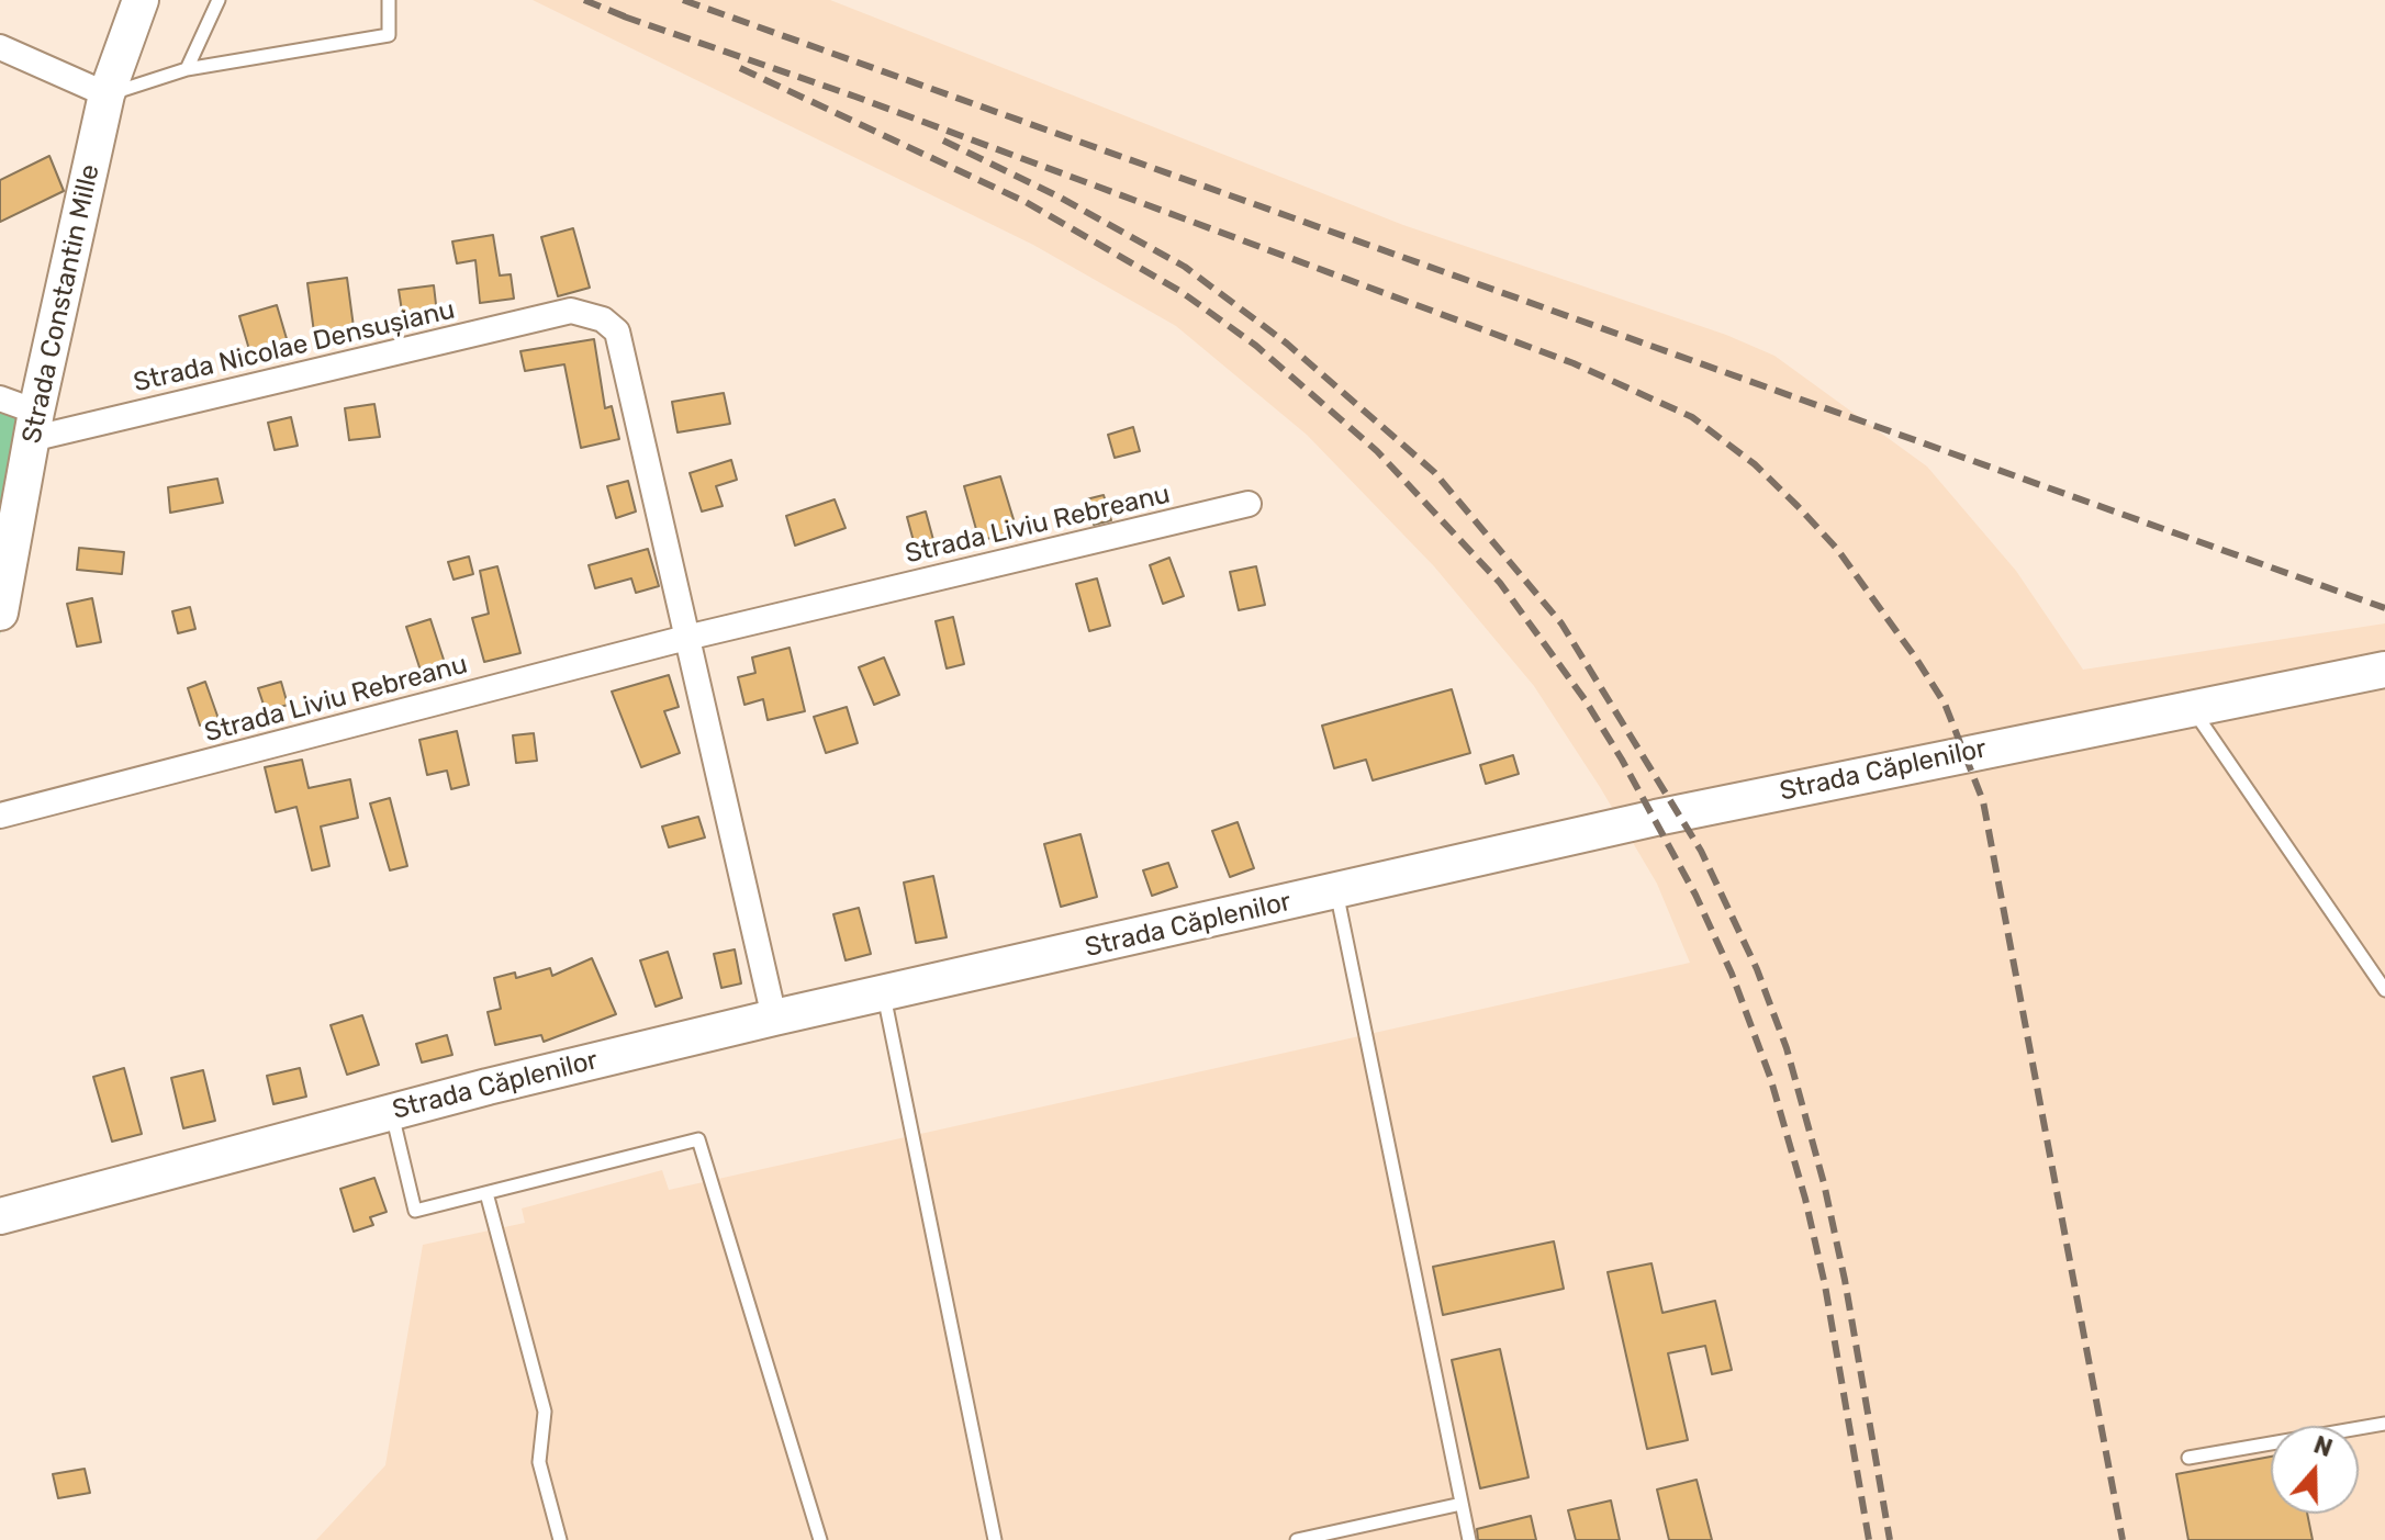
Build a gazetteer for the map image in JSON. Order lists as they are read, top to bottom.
{
  "streets": {
    "street": [
      "Strada Constantin Mille",
      "Strada Nicolae Densușianu",
      "Strada Liviu Rebreanu",
      "Strada Căplenilor"
    ]
  },
  "crossings": [
    ["Strada Constantin Mille", "Strada Nicolae Densușianu"],
    ["Strada Nicolae Densușianu", "Strada Liviu Rebreanu"]
  ],
  "north": "top"
}
